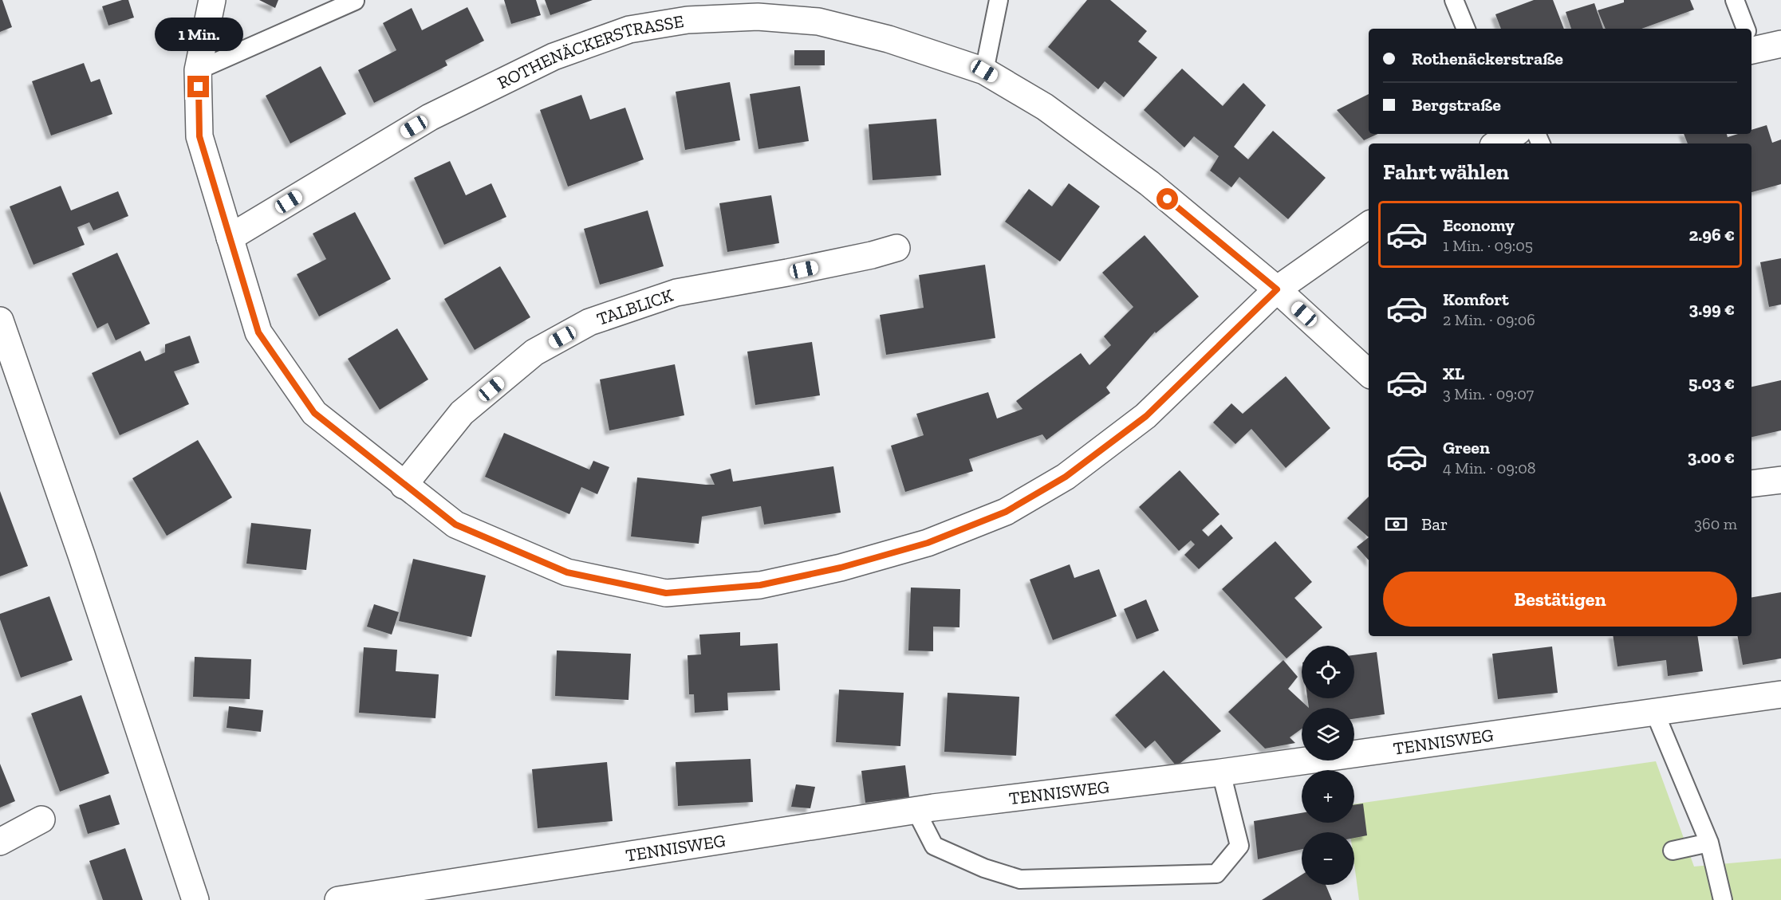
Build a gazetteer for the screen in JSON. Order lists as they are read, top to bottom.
{
  "streets": {
    "street": ["ROTHENÄCKERSTRASSE", "TALBLICK", "TENNISWEG"]
  },
  "page": {
    "bubble": "1 Min.",
    "banner": ["Rothenäckerstraße", "Bergstraße"],
    "heading": "Fahrt wählen",
    "list": [
      {
        "name": "Economy",
        "note": "1 Min. · 09:05",
        "value": "2.96 €"
      },
      {
        "name": "Komfort",
        "note": "2 Min. · 09:06",
        "value": "3.99 €"
      },
      {
        "name": "XL",
        "note": "3 Min. · 09:07",
        "value": "5.03 €"
      },
      {
        "name": "Green",
        "note": "4 Min. · 09:08",
        "value": "3.00 €"
      }
    ],
    "pay": ["Bar", "360 m"],
    "buttons": "Bestätigen",
    "map_buttons": ["+", "−"]
  }
}
